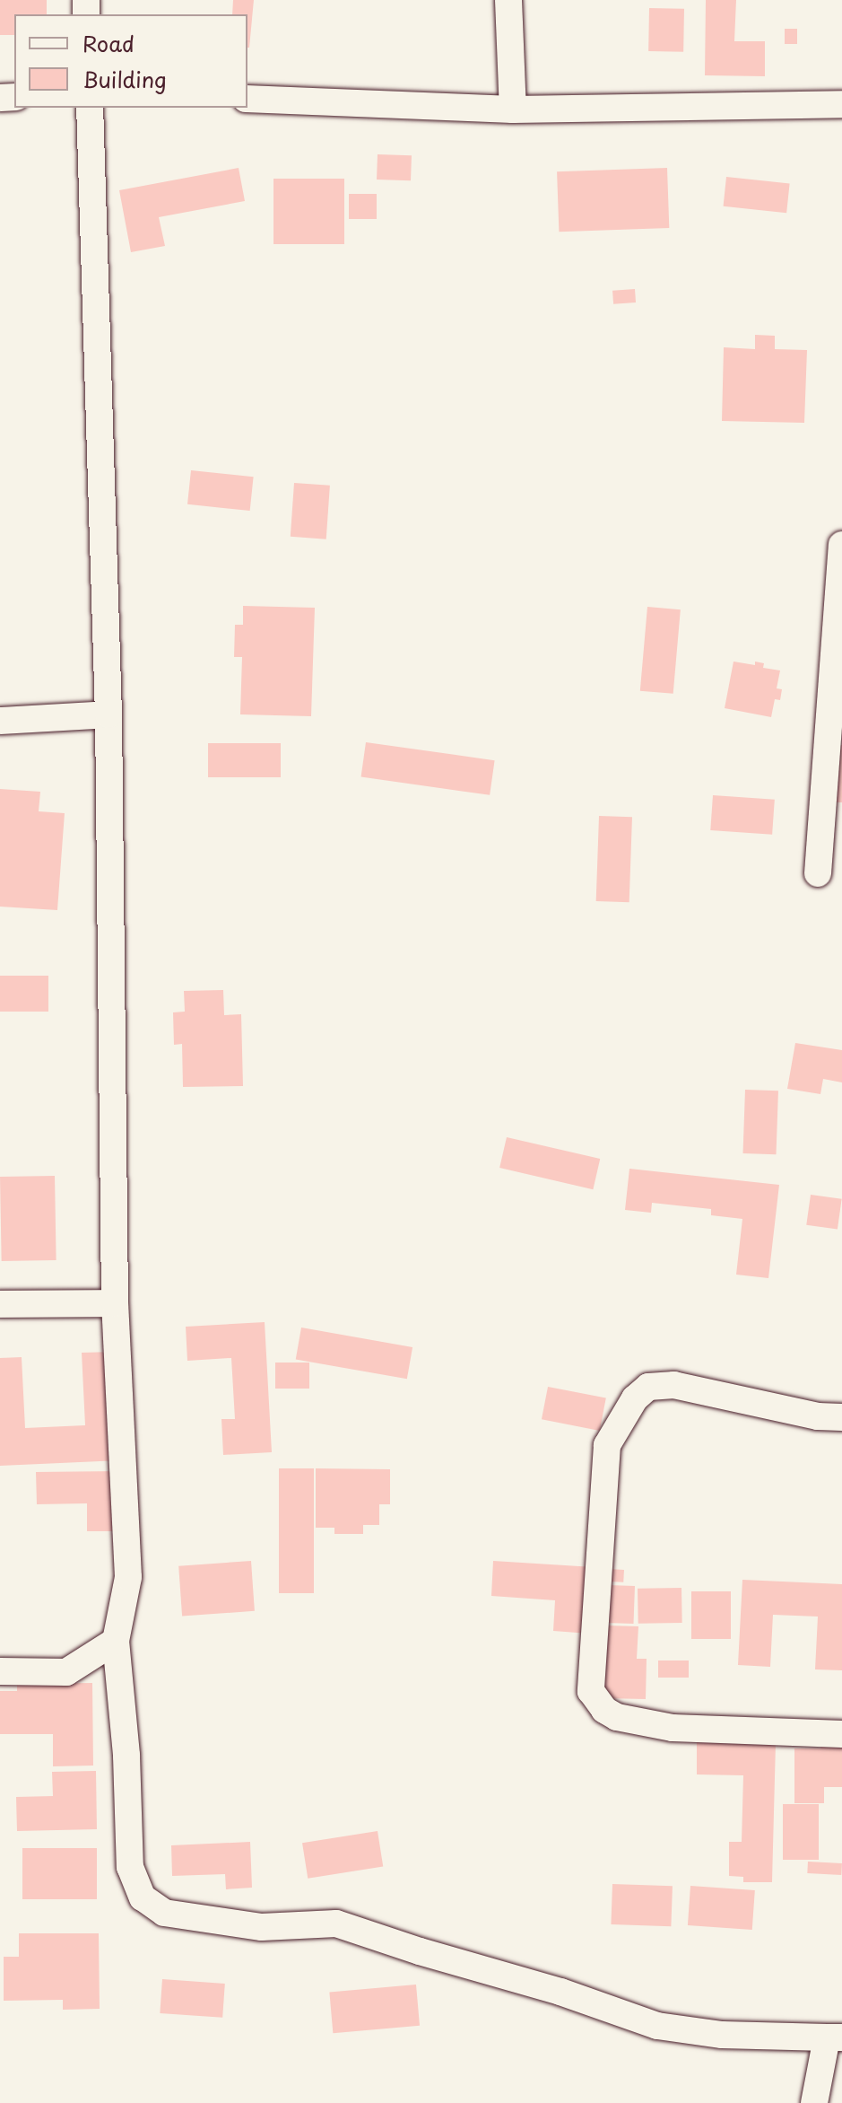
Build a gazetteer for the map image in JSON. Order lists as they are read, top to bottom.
{
  "legend": ["Road", "Building"]
}
